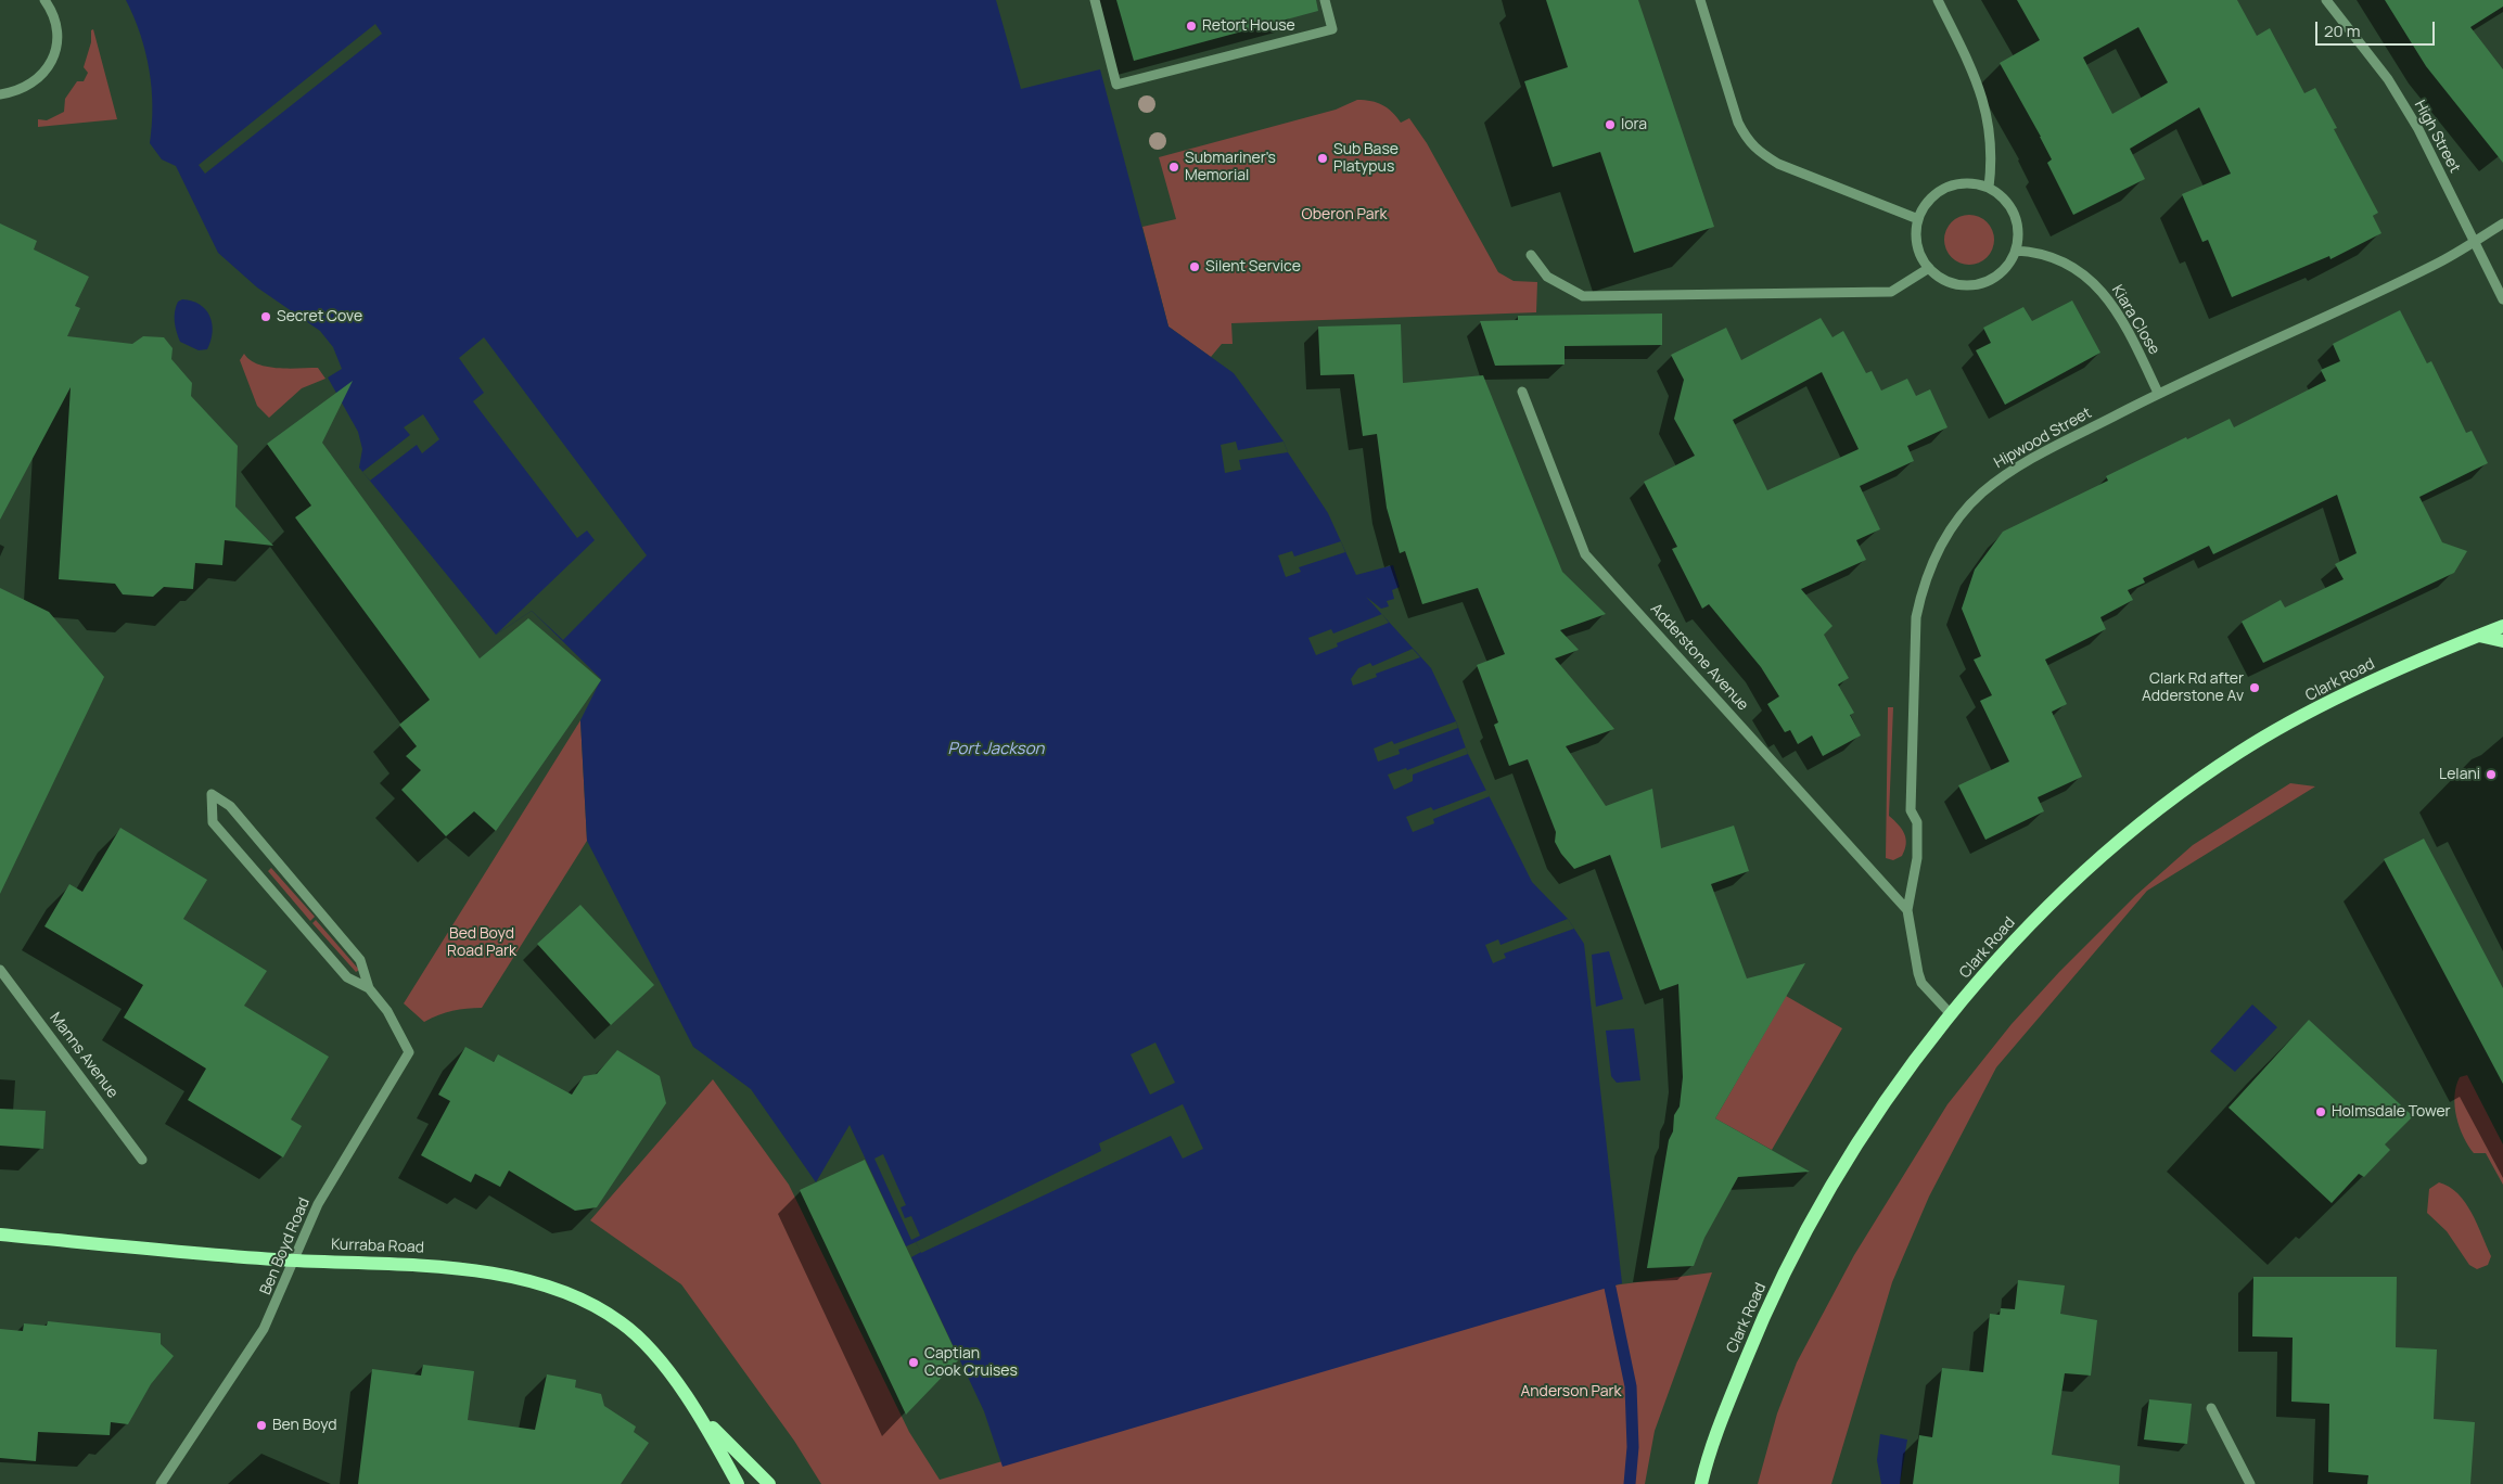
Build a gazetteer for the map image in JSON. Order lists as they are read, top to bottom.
{
  "streets": {
    "main road": ["Clark Road", "Kurraba Road"],
    "street": [
      "High Street",
      "Kiara Close",
      "Hipwood Street",
      "Adderstone Avenue",
      "Manns Avenue",
      "Ben Boyd Road"
    ]
  },
  "crossings": [
    ["High Street", "Hipwood Street"],
    ["Kiara Close", "Hipwood Street"],
    ["Hipwood Street", "Adderstone Avenue"],
    ["Hipwood Street", "Clark Road"],
    ["Ben Boyd Road", "Kurraba Road"]
  ],
  "water": ["Port Jackson"],
  "parks": ["Oberon Park", "Bed Boyd Road Park", "Anderson Park"],
  "places": [
    "Retort House",
    "Iora",
    "Sub Base Platypus",
    "Submariner's Memorial",
    "Silent Service",
    "Secret Cove",
    "Clark Rd after Adderstone Av",
    "Lelani",
    "Holmsdale Tower",
    "Captian Cook Cruises",
    "Ben Boyd"
  ],
  "scale_bar": "20 m"
}
